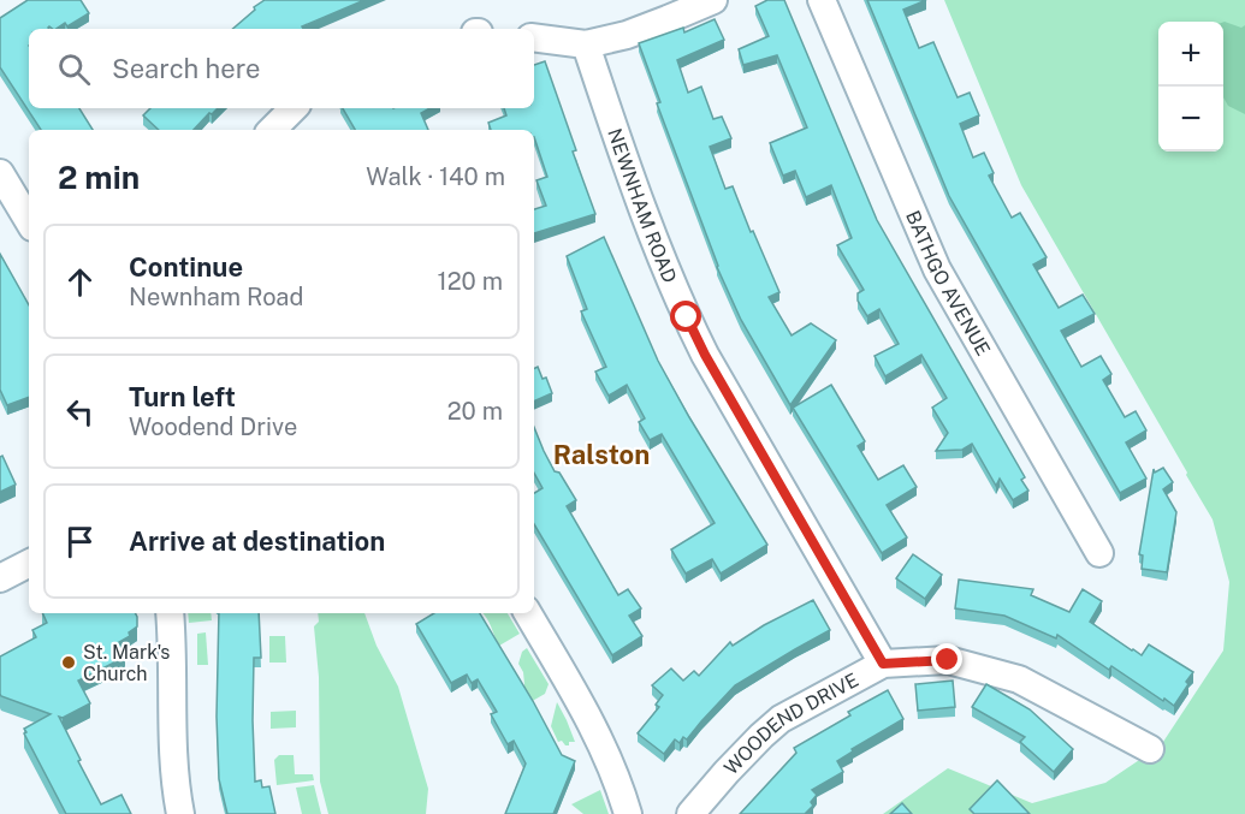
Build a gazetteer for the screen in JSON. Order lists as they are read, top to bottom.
{
  "streets": {
    "street": ["NEWNHAM ROAD", "BATHGO AVENUE", "WOODEND DRIVE"]
  },
  "crossings": [
    ["NEWNHAM ROAD", "WOODEND DRIVE"]
  ],
  "districts": ["Ralston"],
  "places": ["St. Mark's Church"],
  "page": {
    "map_buttons": ["+", "−"],
    "search": "Search here",
    "heading": ["2 min", "Walk · 140 m"],
    "list": [
      ["Continue", "Newnham Road", "120 m"],
      ["Turn left", "Woodend Drive", "20 m"],
      "Arrive at destination"
    ]
  }
}
